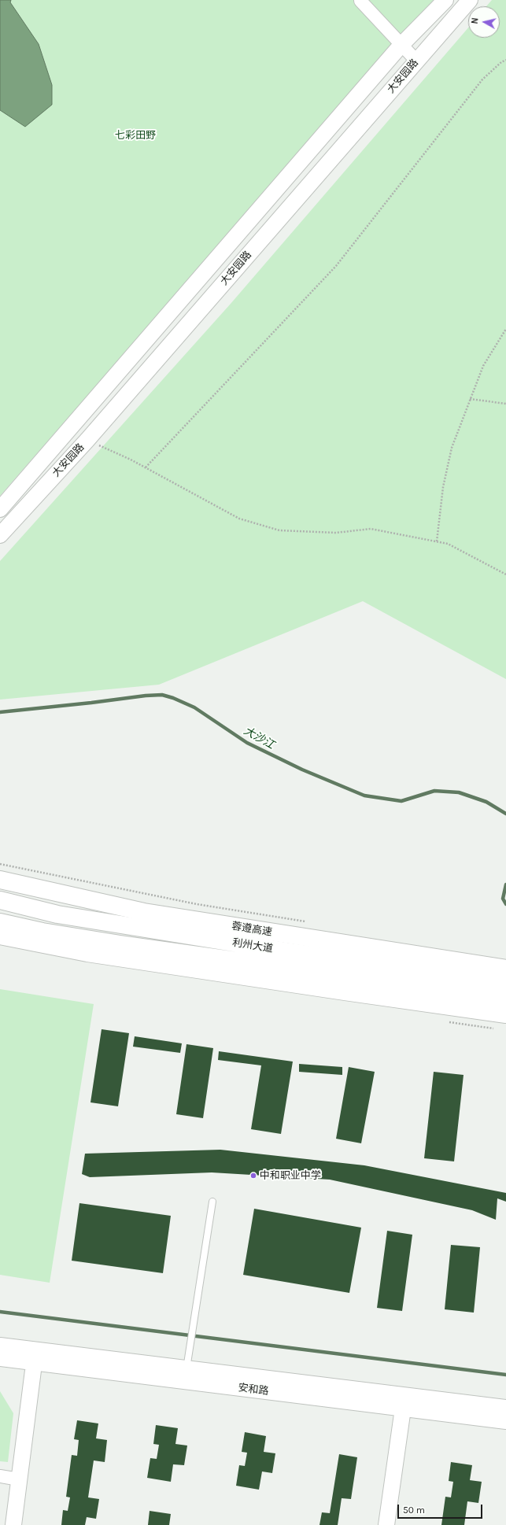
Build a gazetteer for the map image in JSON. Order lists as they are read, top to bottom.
{
  "streets": {
    "highway": ["蓉遵高速", "利州大道"],
    "street": ["大安园路", "安和路"]
  },
  "water": ["大沙江"],
  "parks": ["七彩田野"],
  "places": ["中和职业中学"],
  "scale_bar": "50 m",
  "north": "left"
}
